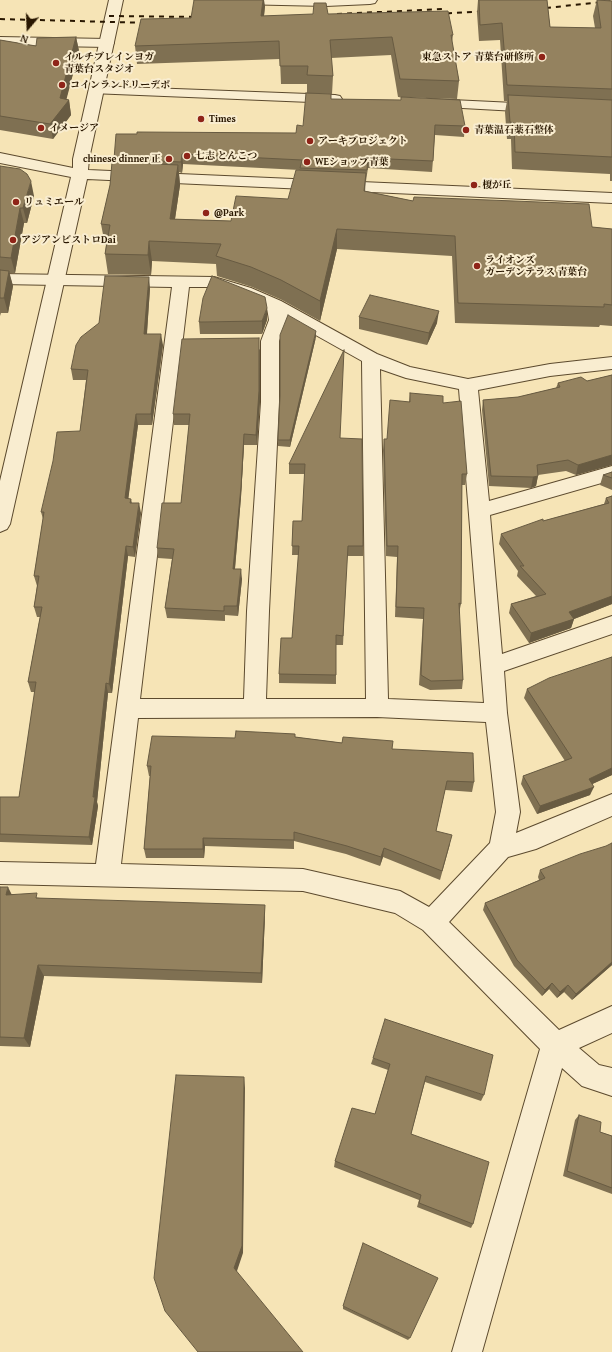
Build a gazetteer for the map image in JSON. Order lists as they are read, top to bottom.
{
  "places": [
    "東急ストア 青葉台研修所",
    "イルチブレインヨガ 青葉台スタジオ",
    "コインランドリーデポ",
    "Times",
    "イメージア",
    "青葉温石薬石整体",
    "アーキプロジェクト",
    "七志 とんこつ",
    "chinese dinner 正",
    "WEショップ青葉",
    "榎が丘",
    "リュミエール",
    "@Park",
    "アジアンビストロDai",
    "ライオンズ ガーデンテラス 青葉台"
  ],
  "north": "bottom"
}
